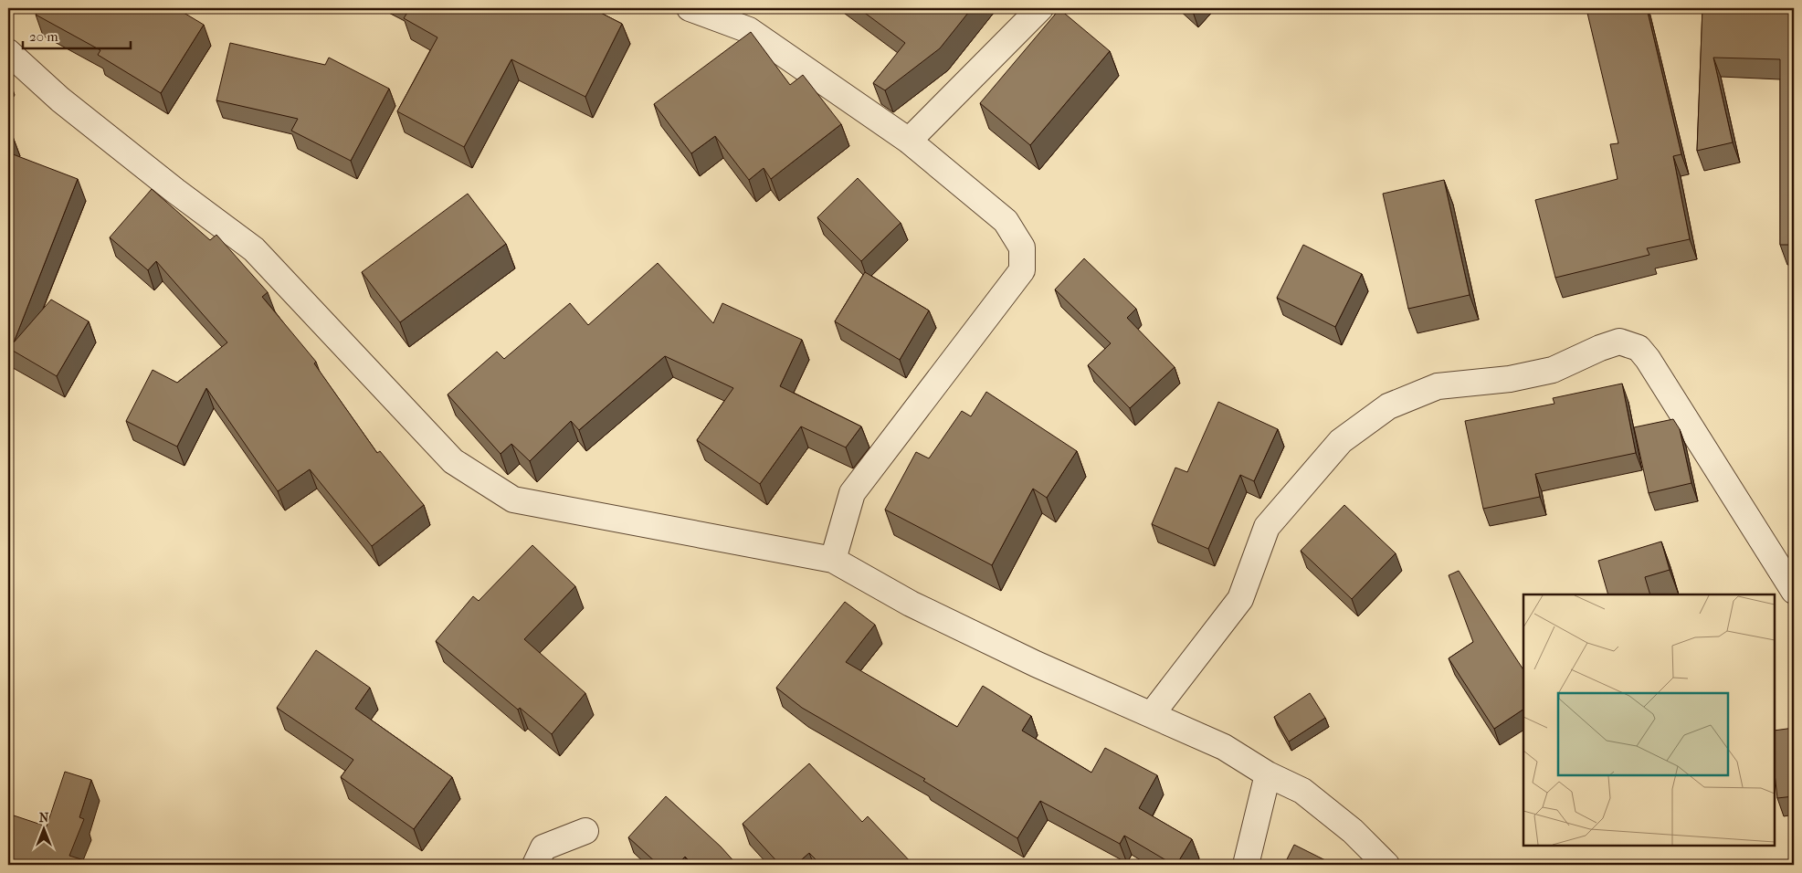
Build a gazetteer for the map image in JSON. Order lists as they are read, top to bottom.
{
  "scale_bar": "20 m",
  "north": "top"
}
